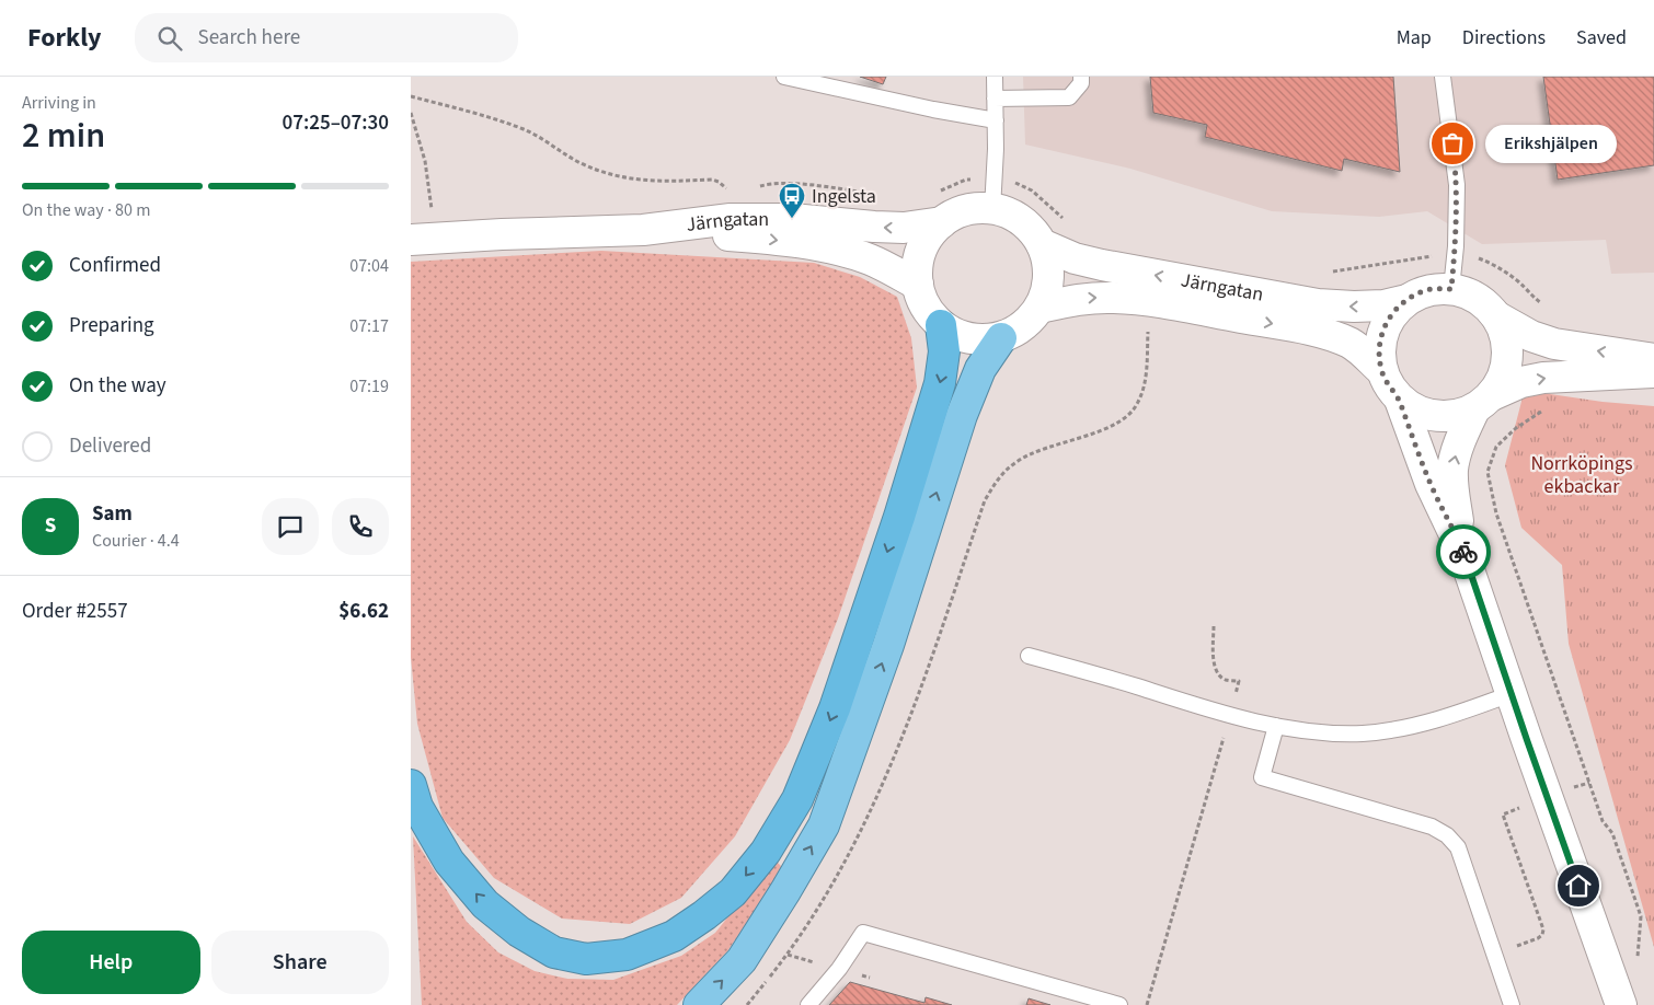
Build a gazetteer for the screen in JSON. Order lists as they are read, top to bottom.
{
  "streets": {
    "street": ["Järngatan"]
  },
  "parks": ["Norrköpings ekbackar"],
  "places": {
    "other": ["Erikshjälpen"],
    "bus stop": ["Ingelsta"]
  },
  "page": {
    "header": "Forkly",
    "search": "Search here",
    "nav": ["Map", "Directions", "Saved"],
    "heading": ["2 min", "Arriving in", "07:25–07:30"],
    "panel": [
      "Sam",
      "Courier · 4.4",
      "Order #2557",
      "$6.62"
    ],
    "bubble": "Erikshjälpen",
    "bar": "On the way · 80 m",
    "list": [
      ["Confirmed", "07:04"],
      ["Preparing", "07:17"],
      ["On the way", "07:19"],
      "Delivered"
    ],
    "round": "S",
    "buttons": ["Help", "Share"]
  }
}
